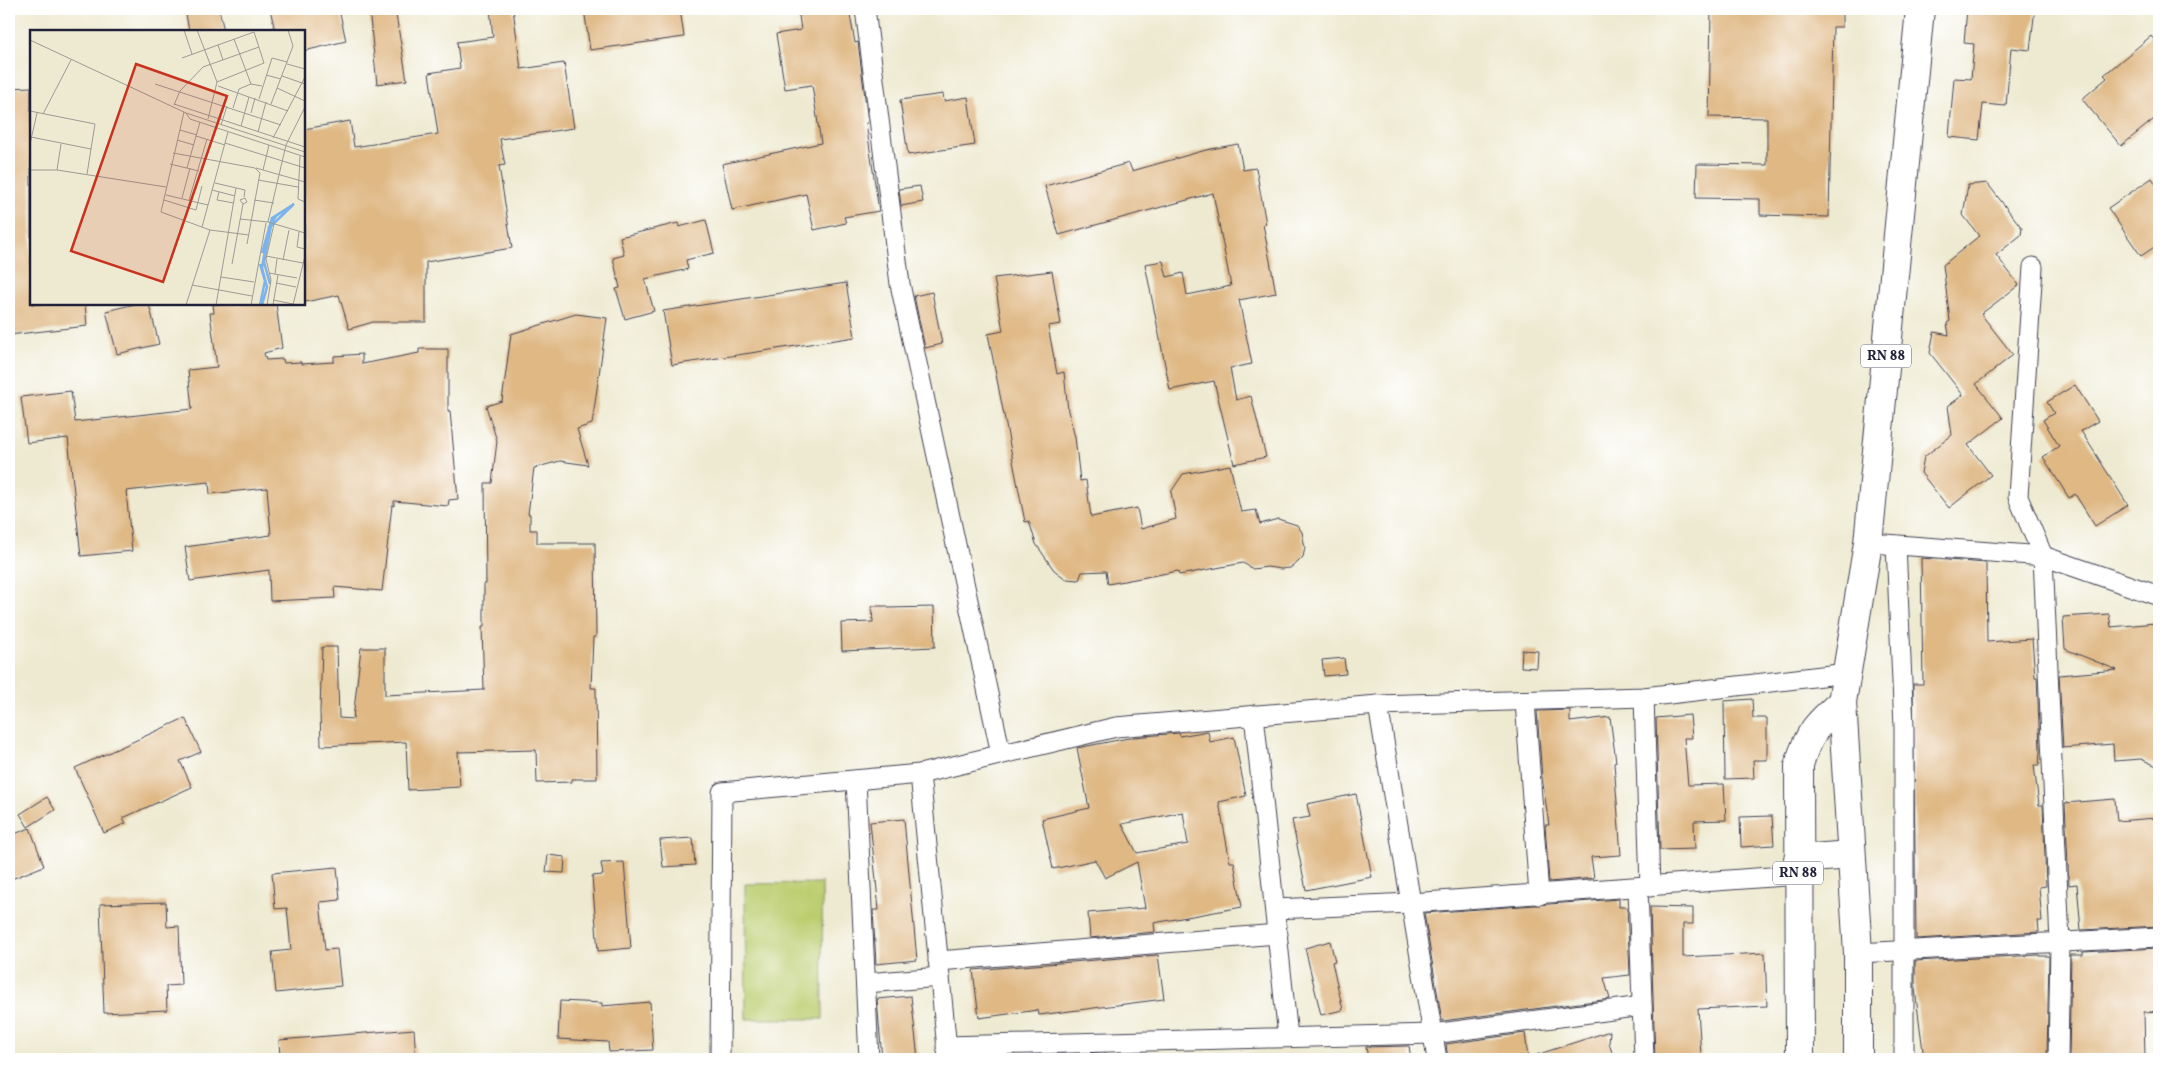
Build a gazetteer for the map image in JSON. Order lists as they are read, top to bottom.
{
  "streets": {
    "main road": ["RN 88"]
  }
}
